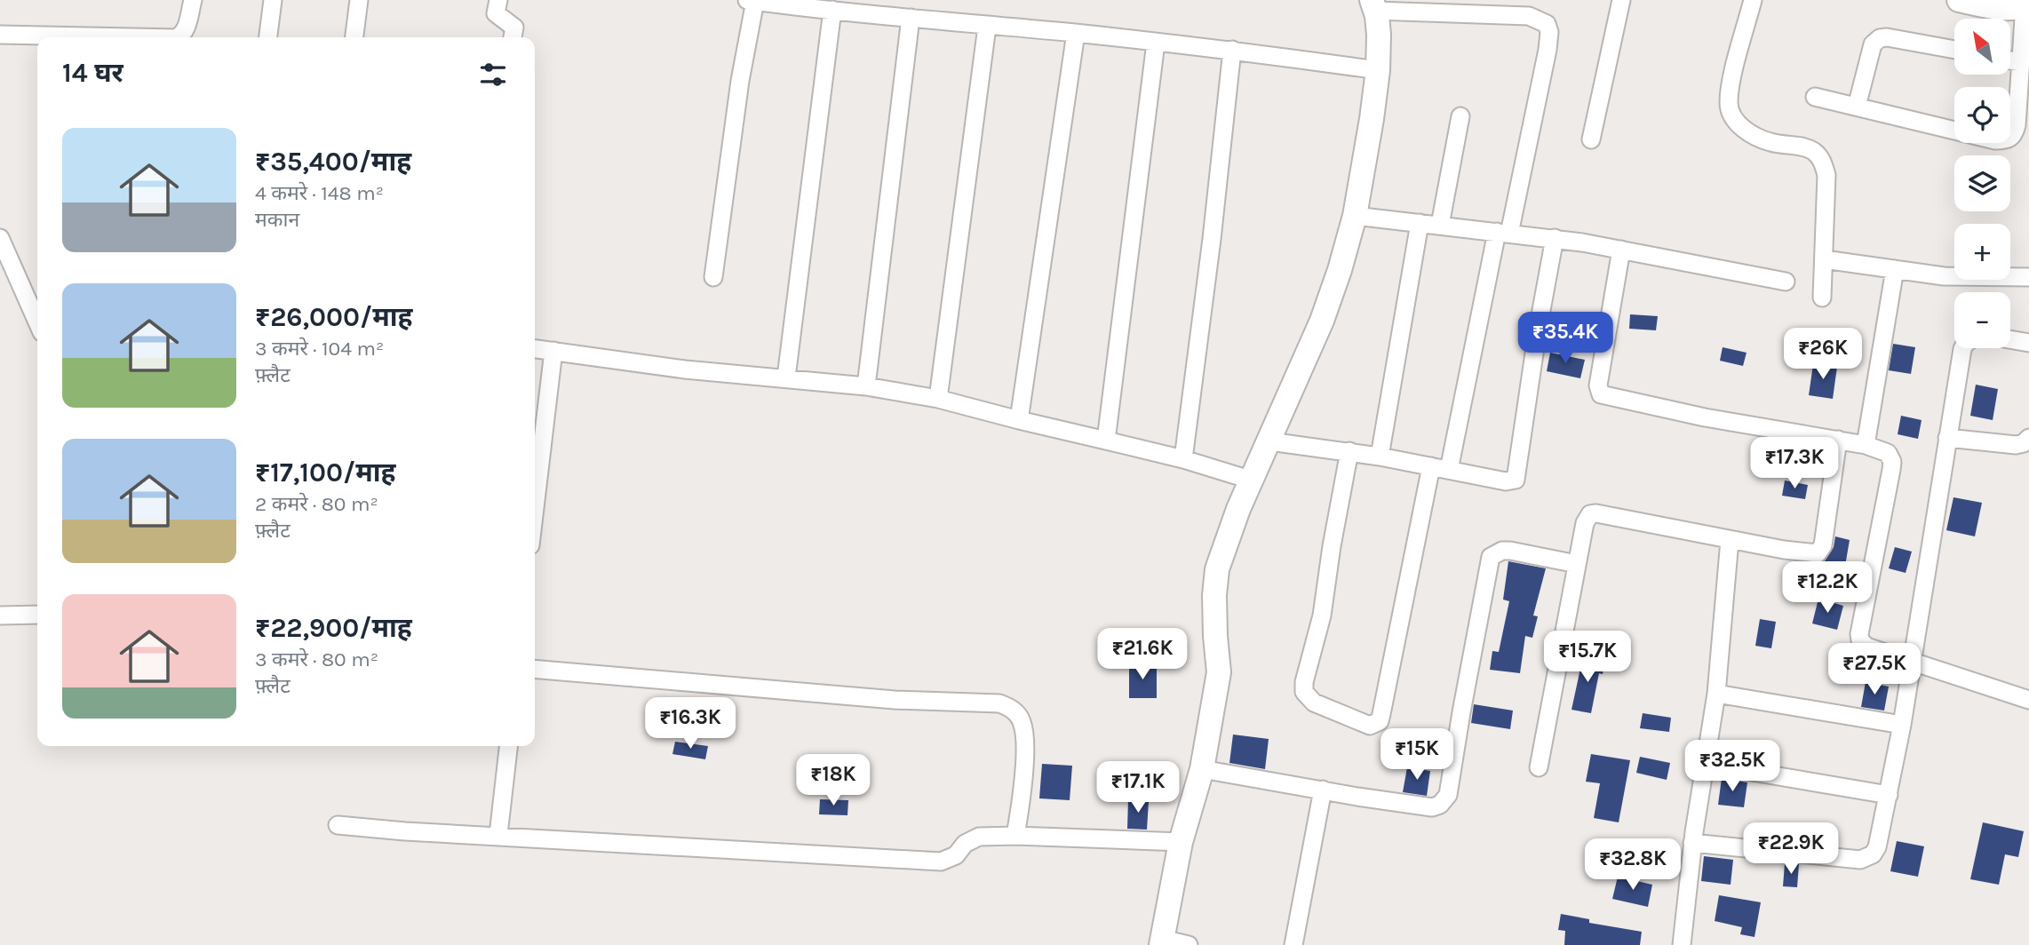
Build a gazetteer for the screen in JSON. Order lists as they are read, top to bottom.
{
  "north": "top left",
  "page": {
    "map_buttons": ["+", "−"],
    "heading": "14 घर",
    "list": [
      {
        "name": "₹35,400/माह",
        "note": "4 कमरे · 148 m² · मकान"
      },
      {
        "name": "₹26,000/माह",
        "note": "3 कमरे · 104 m² · फ़्लैट"
      },
      {
        "name": "₹17,100/माह",
        "note": "2 कमरे · 80 m² · फ़्लैट"
      },
      {
        "name": "₹22,900/माह",
        "note": "3 कमरे · 80 m² · फ़्लैट"
      }
    ],
    "price": [
      "₹35.4K",
      "₹26K",
      "₹17.3K",
      "₹12.2K",
      "₹21.6K",
      "₹15.7K",
      "₹27.5K",
      "₹16.3K",
      "₹15K",
      "₹32.5K",
      "₹18K",
      "₹17.1K",
      "₹22.9K",
      "₹32.8K"
    ]
  }
}
